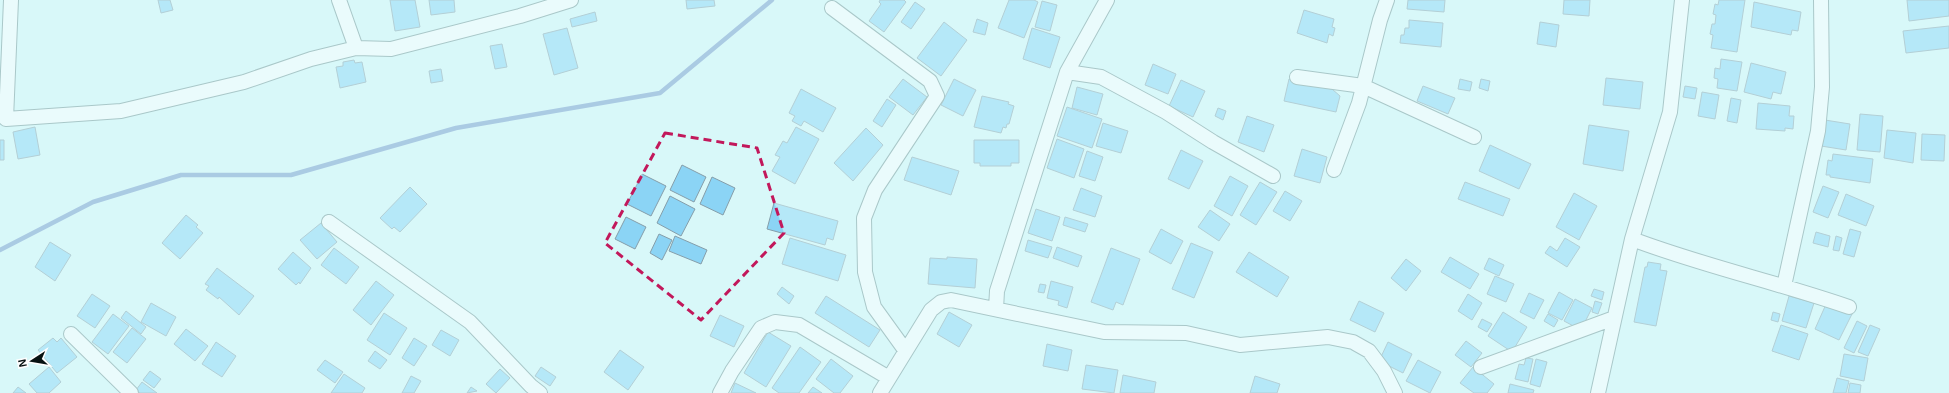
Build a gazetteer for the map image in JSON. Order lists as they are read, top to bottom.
{
  "north": "left"
}
